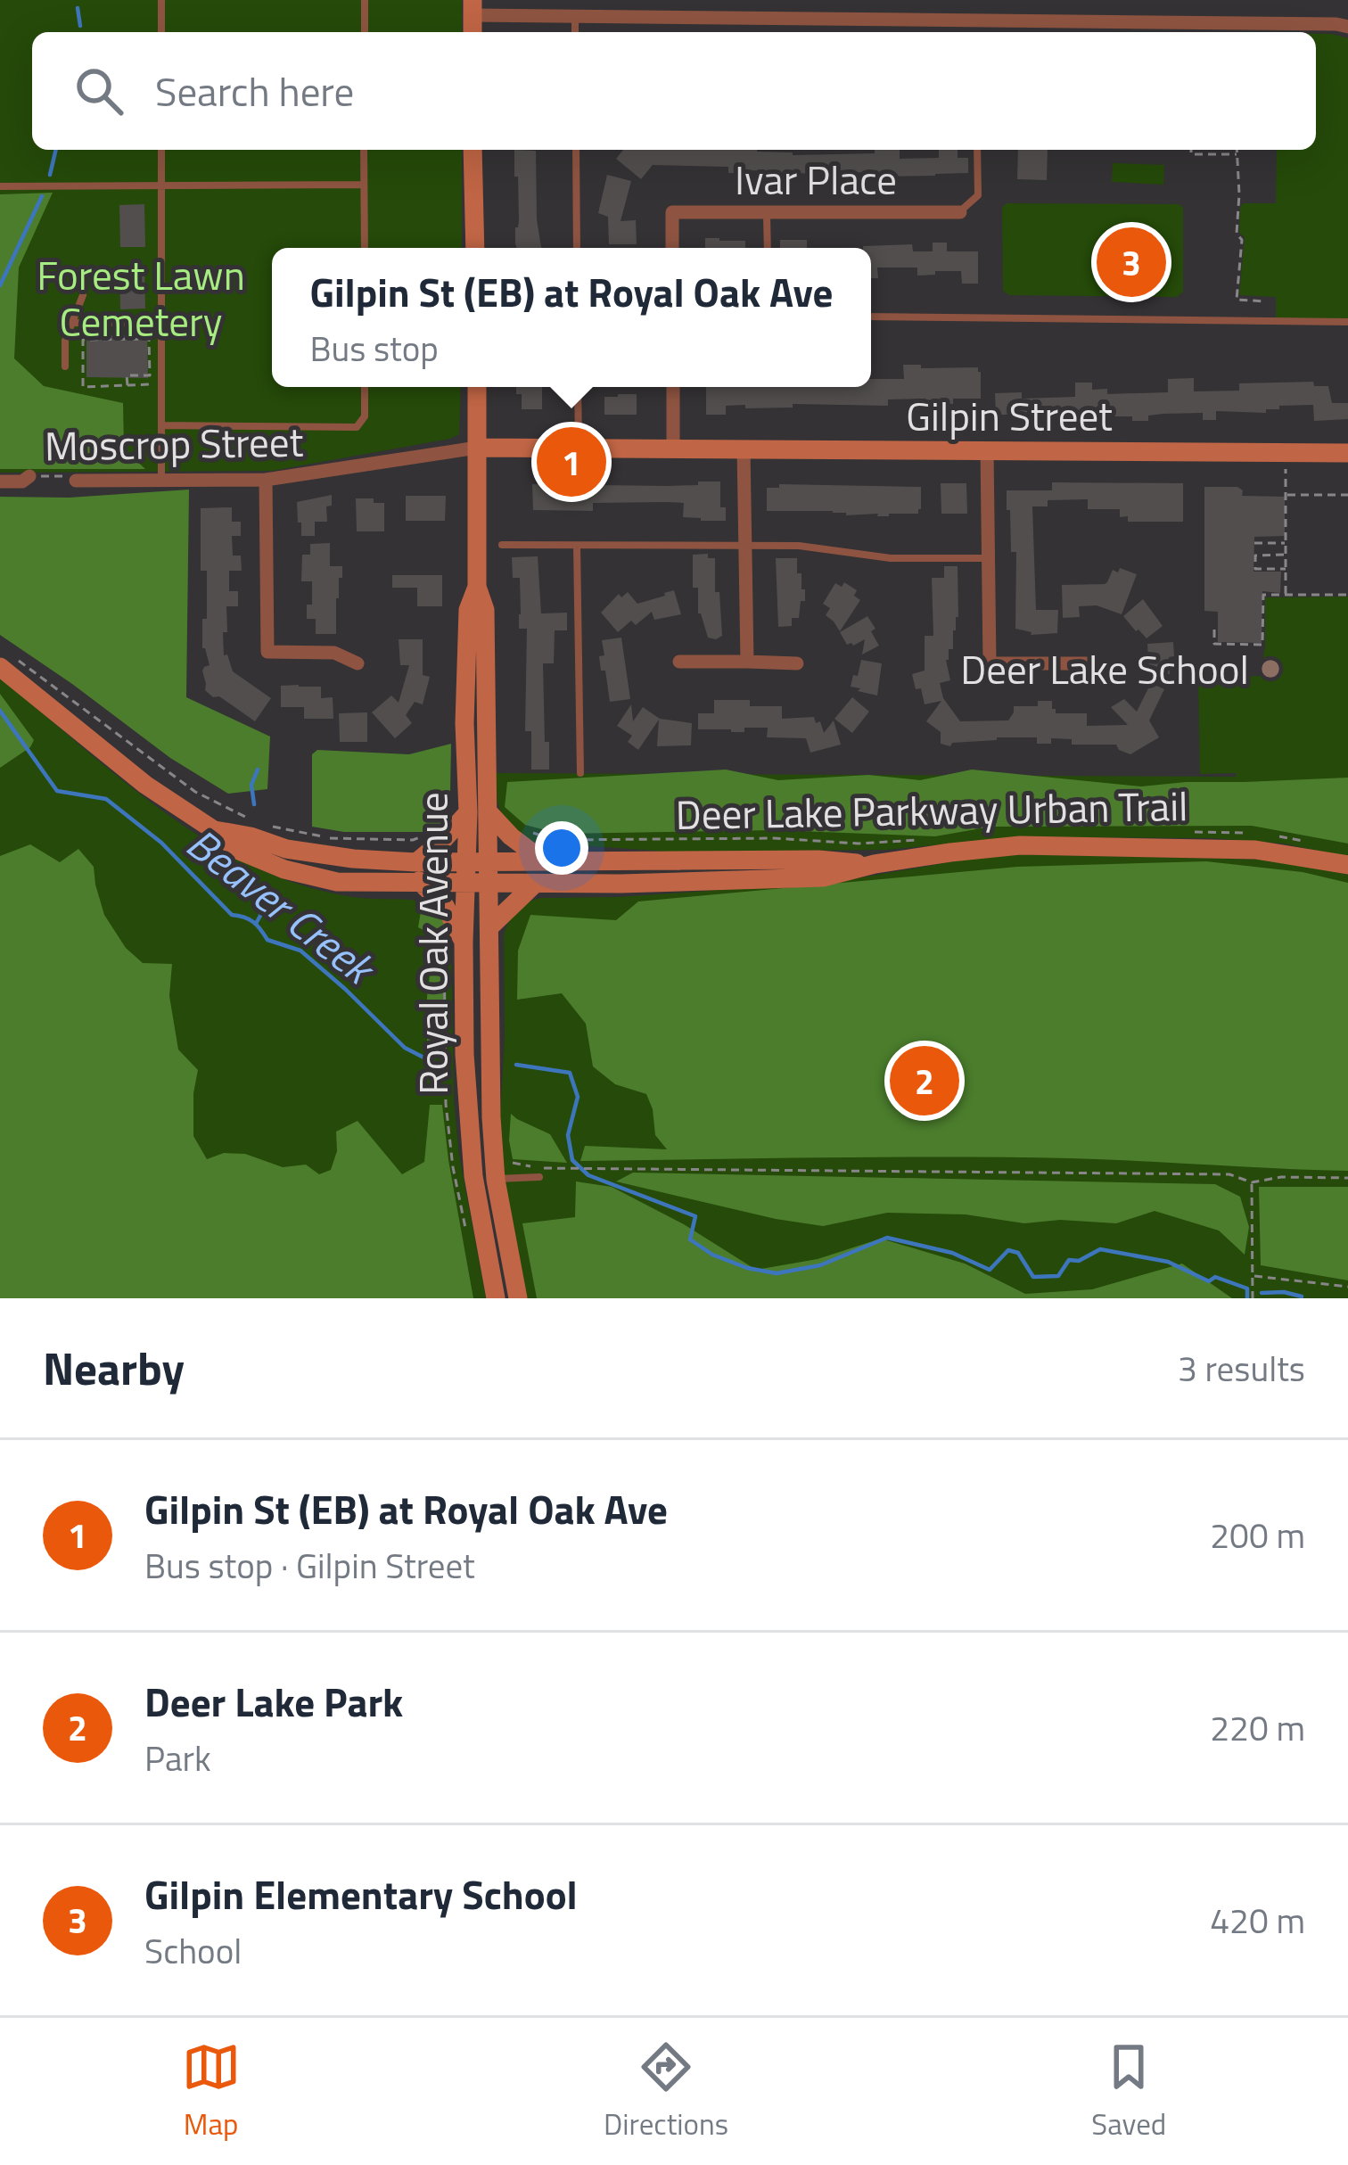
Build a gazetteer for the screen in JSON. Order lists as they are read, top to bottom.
{
  "streets": {
    "main road": ["Gilpin Street", "Royal Oak Avenue"],
    "street": ["Ivar Place", "Moscrop Street"],
    "path": ["Deer Lake Parkway Urban Trail"]
  },
  "crossings": [
    ["Gilpin Street", "Moscrop Street"],
    ["Gilpin Street", "Royal Oak Avenue"],
    ["Moscrop Street", "Royal Oak Avenue"]
  ],
  "water": ["Beaver Creek"],
  "parks": ["Forest Lawn Cemetery"],
  "places": ["Deer Lake School"],
  "page": {
    "search": "Search here",
    "pins": ["3", "1", "2"],
    "popup": ["Gilpin St (EB) at Royal Oak Ave", "Bus stop"],
    "heading": ["Nearby", "3 results"],
    "list": [
      {
        "mark": "1",
        "name": "Gilpin St (EB) at Royal Oak Ave",
        "note": "Bus stop · Gilpin Street",
        "value": "200 m"
      },
      {
        "mark": "2",
        "name": "Deer Lake Park",
        "note": "Park",
        "value": "220 m"
      },
      {
        "mark": "3",
        "name": "Gilpin Elementary School",
        "note": "School",
        "value": "420 m"
      }
    ],
    "nav": ["Map", "Directions", "Saved"]
  }
}
